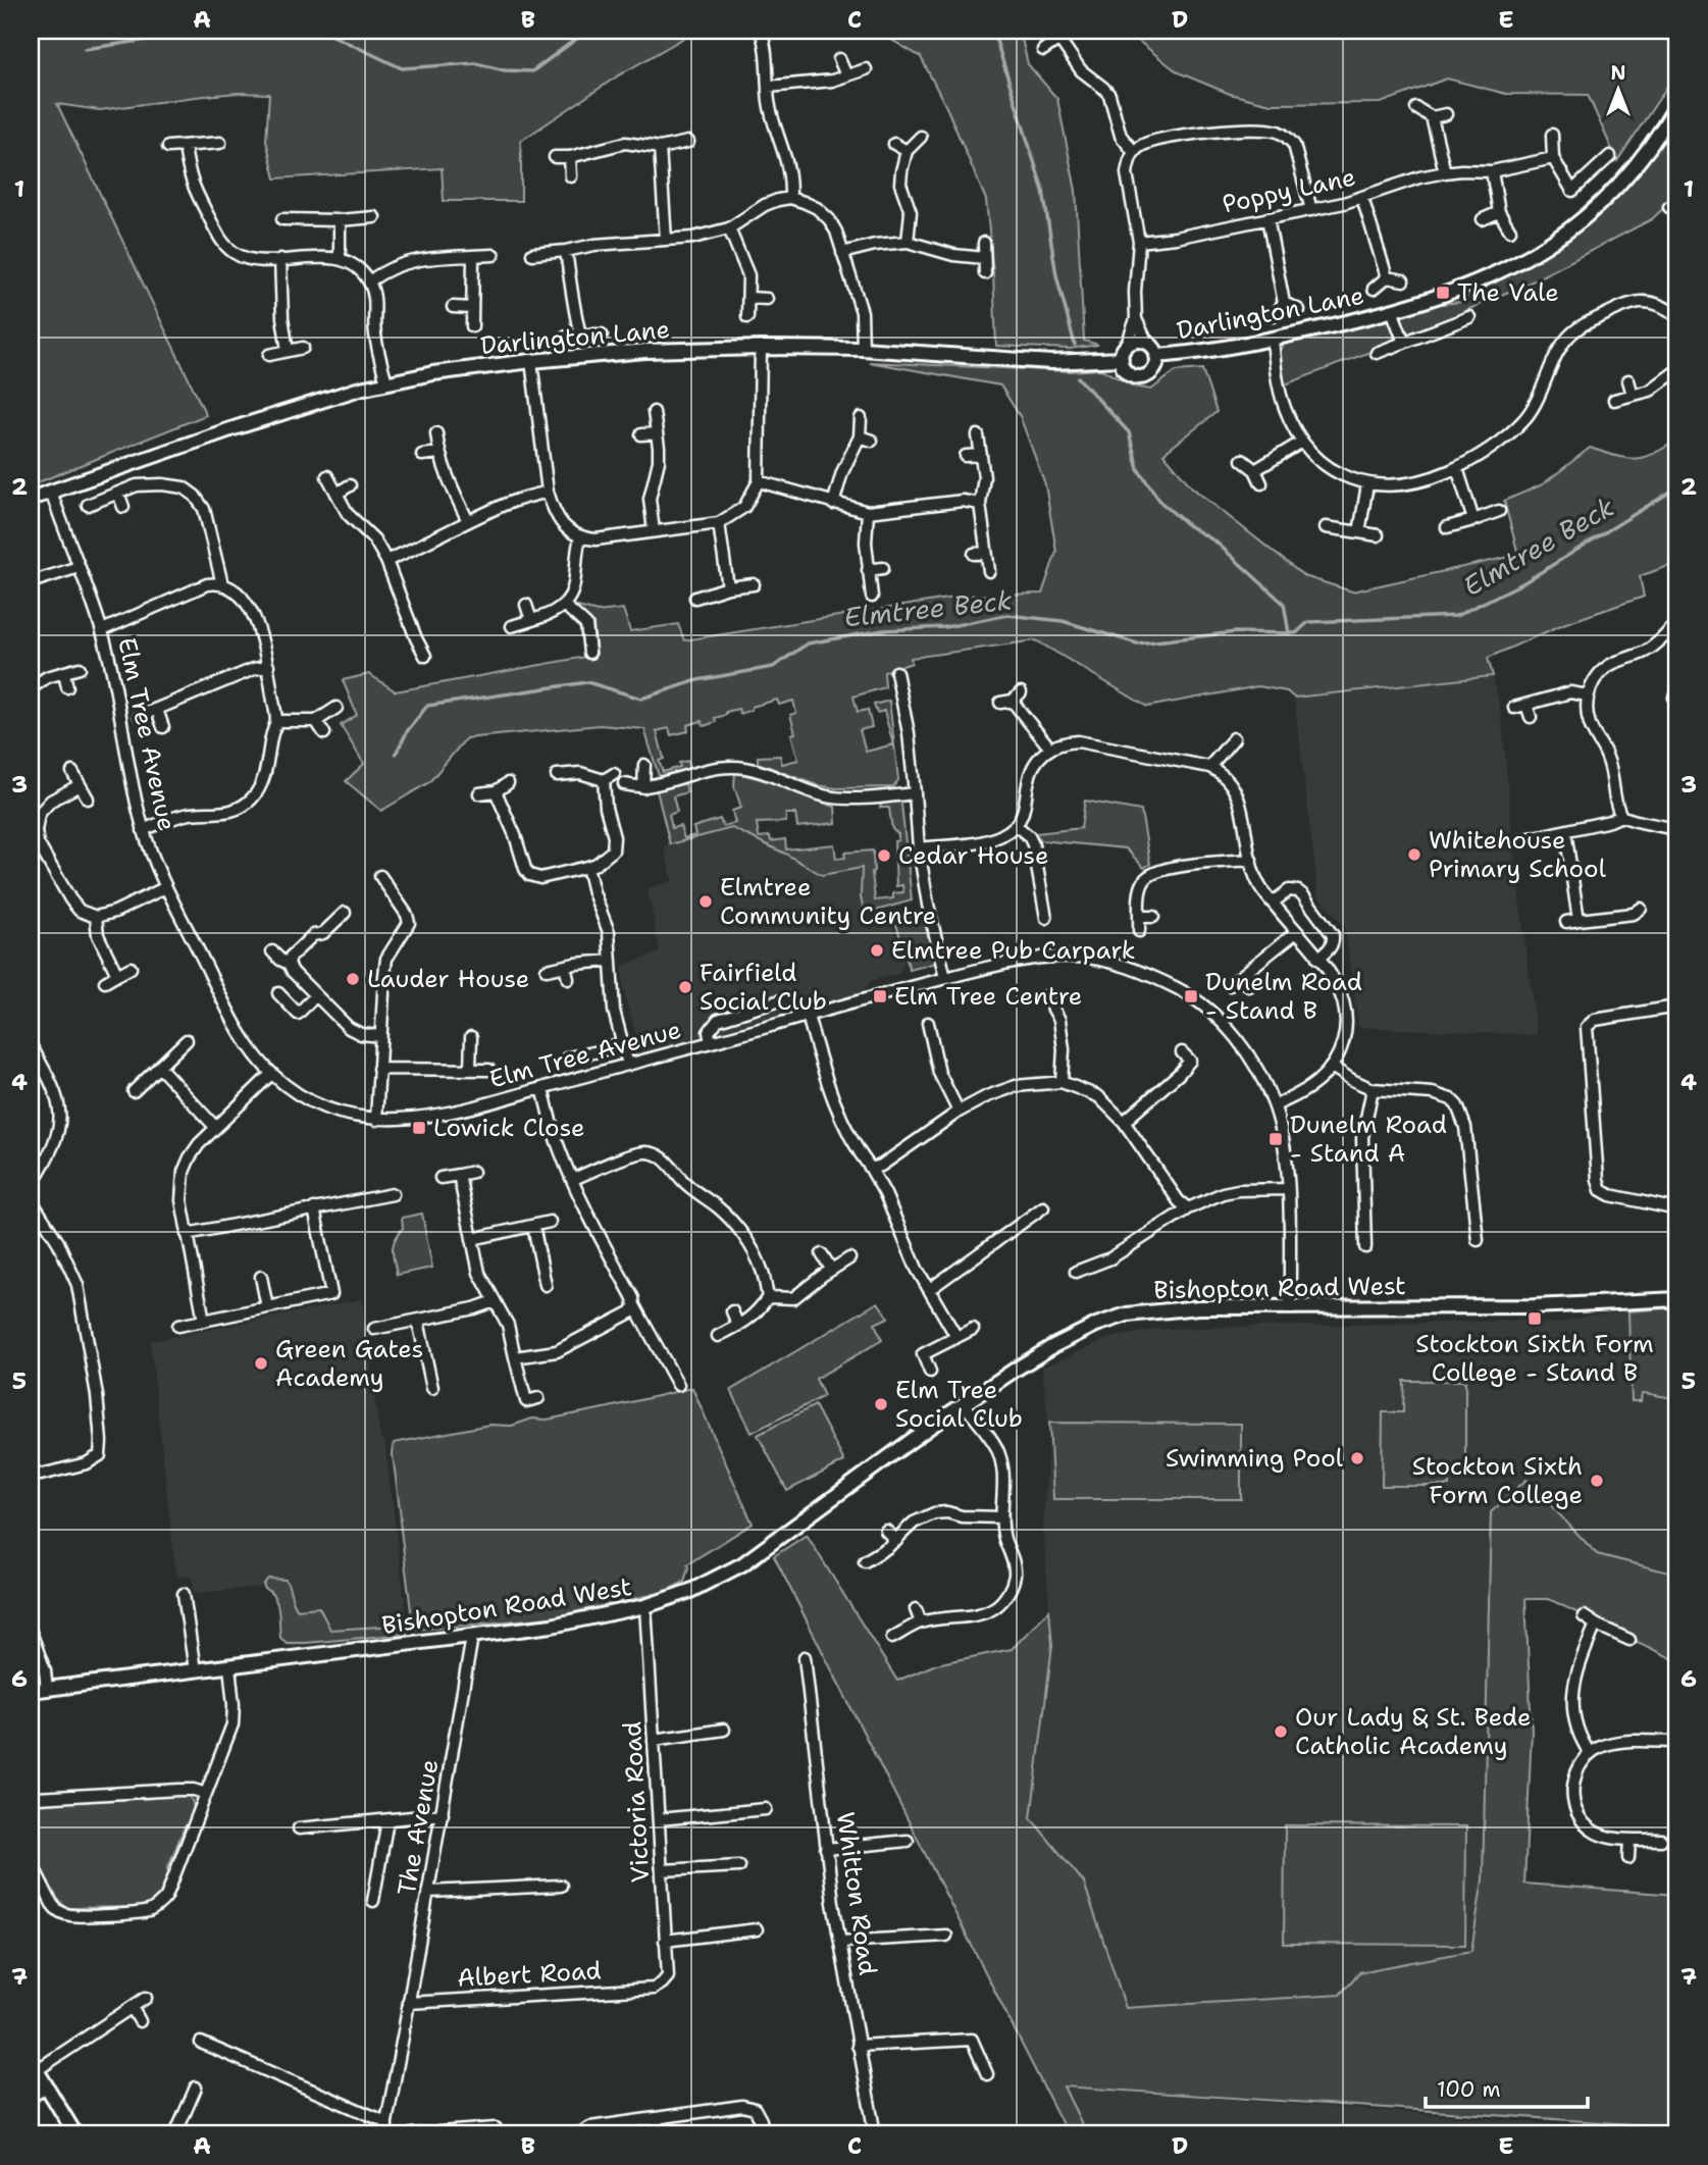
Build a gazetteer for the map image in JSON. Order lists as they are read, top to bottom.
{
  "streets": {
    "street": [
      "Poppy Lane",
      "Darlington Lane",
      "Elm Tree Avenue",
      "Bishopton Road West",
      "Victoria Road",
      "The Avenue",
      "Whitton Road",
      "Albert Road"
    ]
  },
  "crossings": [
    ["Darlington Lane", "Elm Tree Avenue"],
    ["Elm Tree Avenue", "Bishopton Road West"],
    ["Bishopton Road West", "Victoria Road"],
    ["Bishopton Road West", "The Avenue"],
    ["Victoria Road", "Albert Road"],
    ["The Avenue", "Albert Road"]
  ],
  "water": ["Elmtree Beck"],
  "places": {
    "transit": [
      "The Vale",
      "Elm Tree Centre",
      "Dunelm Road - Stand B",
      "Lowick Close",
      "Dunelm Road - Stand A",
      "Stockton Sixth Form College - Stand B"
    ],
    "other": [
      "Whitehouse Primary School",
      "Cedar House",
      "Elmtree Community Centre",
      "Elmtree Pub Carpark",
      "Lauder House",
      "Fairfield Social Club",
      "Green Gates Academy",
      "Elm Tree Social Club",
      "Swimming Pool",
      "Stockton Sixth Form College",
      "Our Lady & St. Bede Catholic Academy"
    ]
  },
  "scale_bar": "100 m",
  "north": "top",
  "grid": {
    "columns": [
      "A",
      "B",
      "C",
      "D",
      "E"
    ],
    "rows": [
      "1",
      "2",
      "3",
      "4",
      "5",
      "6",
      "7"
    ]
  }
}
